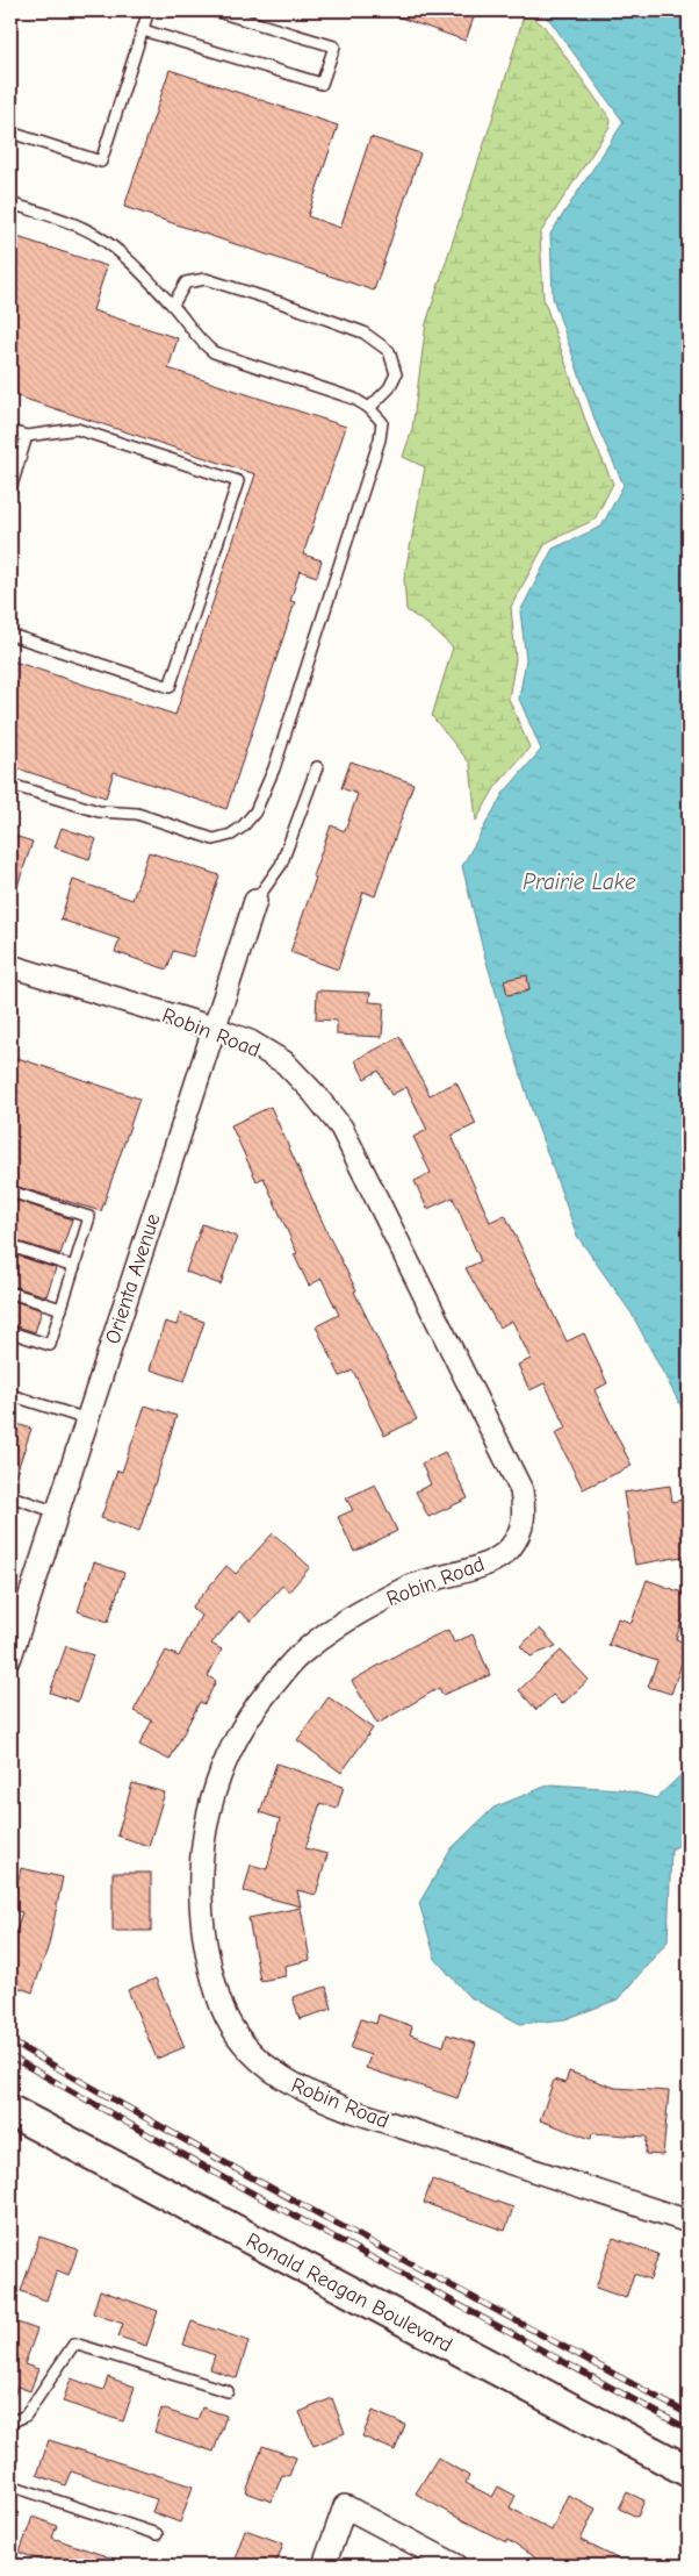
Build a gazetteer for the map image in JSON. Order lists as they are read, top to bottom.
{
  "streets": {
    "street": ["Robin Road", "Orienta Avenue", "Ronald Reagan Boulevard"]
  },
  "crossings": [
    ["Robin Road", "Orienta Avenue"]
  ],
  "water": ["Prairie Lake"]
}
